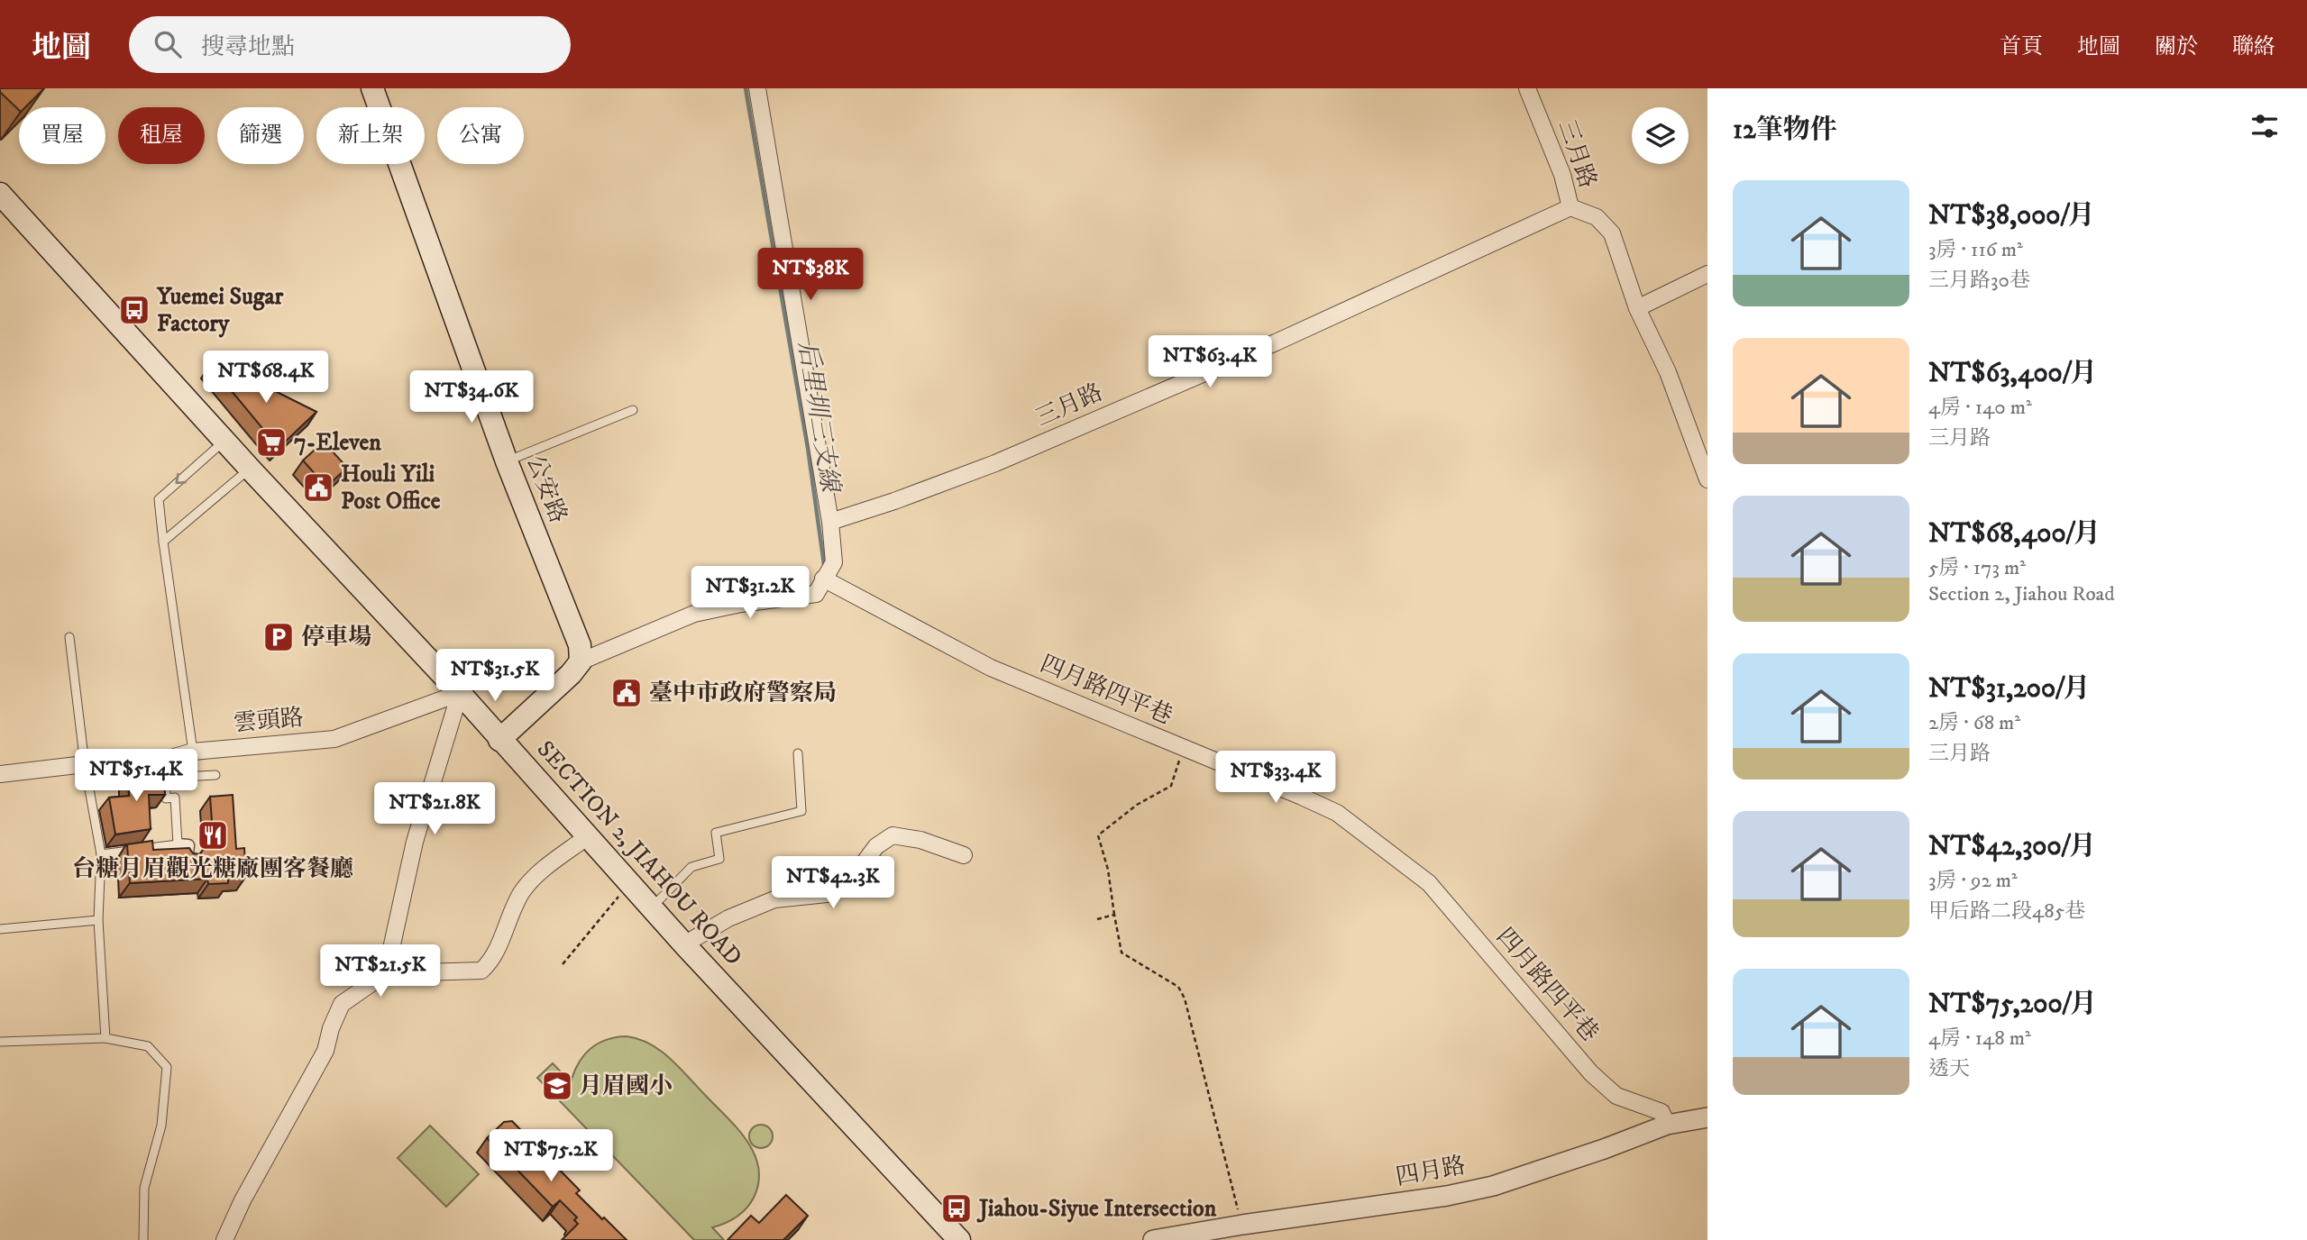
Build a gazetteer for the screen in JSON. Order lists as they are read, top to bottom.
{
  "streets": {
    "main road": ["公安路", "SECTION 2, JIAHOU ROAD"],
    "street": [
      "三月路",
      "四月路四平巷",
      "雲頭路",
      "四月路"
    ]
  },
  "crossings": [
    ["四月路四平巷", "四月路"],
    ["雲頭路", "SECTION 2, JIAHOU ROAD"]
  ],
  "water": ["后里圳三支線"],
  "places": {
    "bus stop": ["Yuemei Sugar Factory", "Jiahou-Siyue Intersection"],
    "supermarket": ["7-Eleven"],
    "public building": ["Houli Yili Post Office", "臺中市政府警察局"],
    "parking": ["停車場"],
    "restaurant": ["台糖月眉觀光糖廠團客餐廳"],
    "school or university": ["月眉國小"]
  },
  "page": {
    "header": "地圖",
    "search": "搜尋地點",
    "nav": [
      "首頁",
      "地圖",
      "關於",
      "聯絡"
    ],
    "heading": "12筆物件",
    "chip": [
      "買屋",
      "租屋",
      "篩選",
      "新上架",
      "公寓"
    ],
    "list": [
      {
        "name": "NT$38,000/月",
        "note": "3房 · 116 m² · 三月路30巷"
      },
      {
        "name": "NT$63,400/月",
        "note": "4房 · 140 m² · 三月路"
      },
      {
        "name": "NT$68,400/月",
        "note": "5房 · 173 m² · Section 2, Jiahou Road"
      },
      {
        "name": "NT$31,200/月",
        "note": "2房 · 68 m² · 三月路"
      },
      {
        "name": "NT$42,300/月",
        "note": "3房 · 92 m² · 甲后路二段485巷"
      },
      {
        "name": "NT$75,200/月",
        "note": "4房 · 148 m² · 透天"
      }
    ],
    "price": [
      "NT$38K",
      "NT$63.4K",
      "NT$68.4K",
      "NT$34.6K",
      "NT$31.2K",
      "NT$31.5K",
      "NT$51.4K",
      "NT$33.4K",
      "NT$21.8K",
      "NT$42.3K",
      "NT$21.5K",
      "NT$75.2K"
    ]
  }
}
